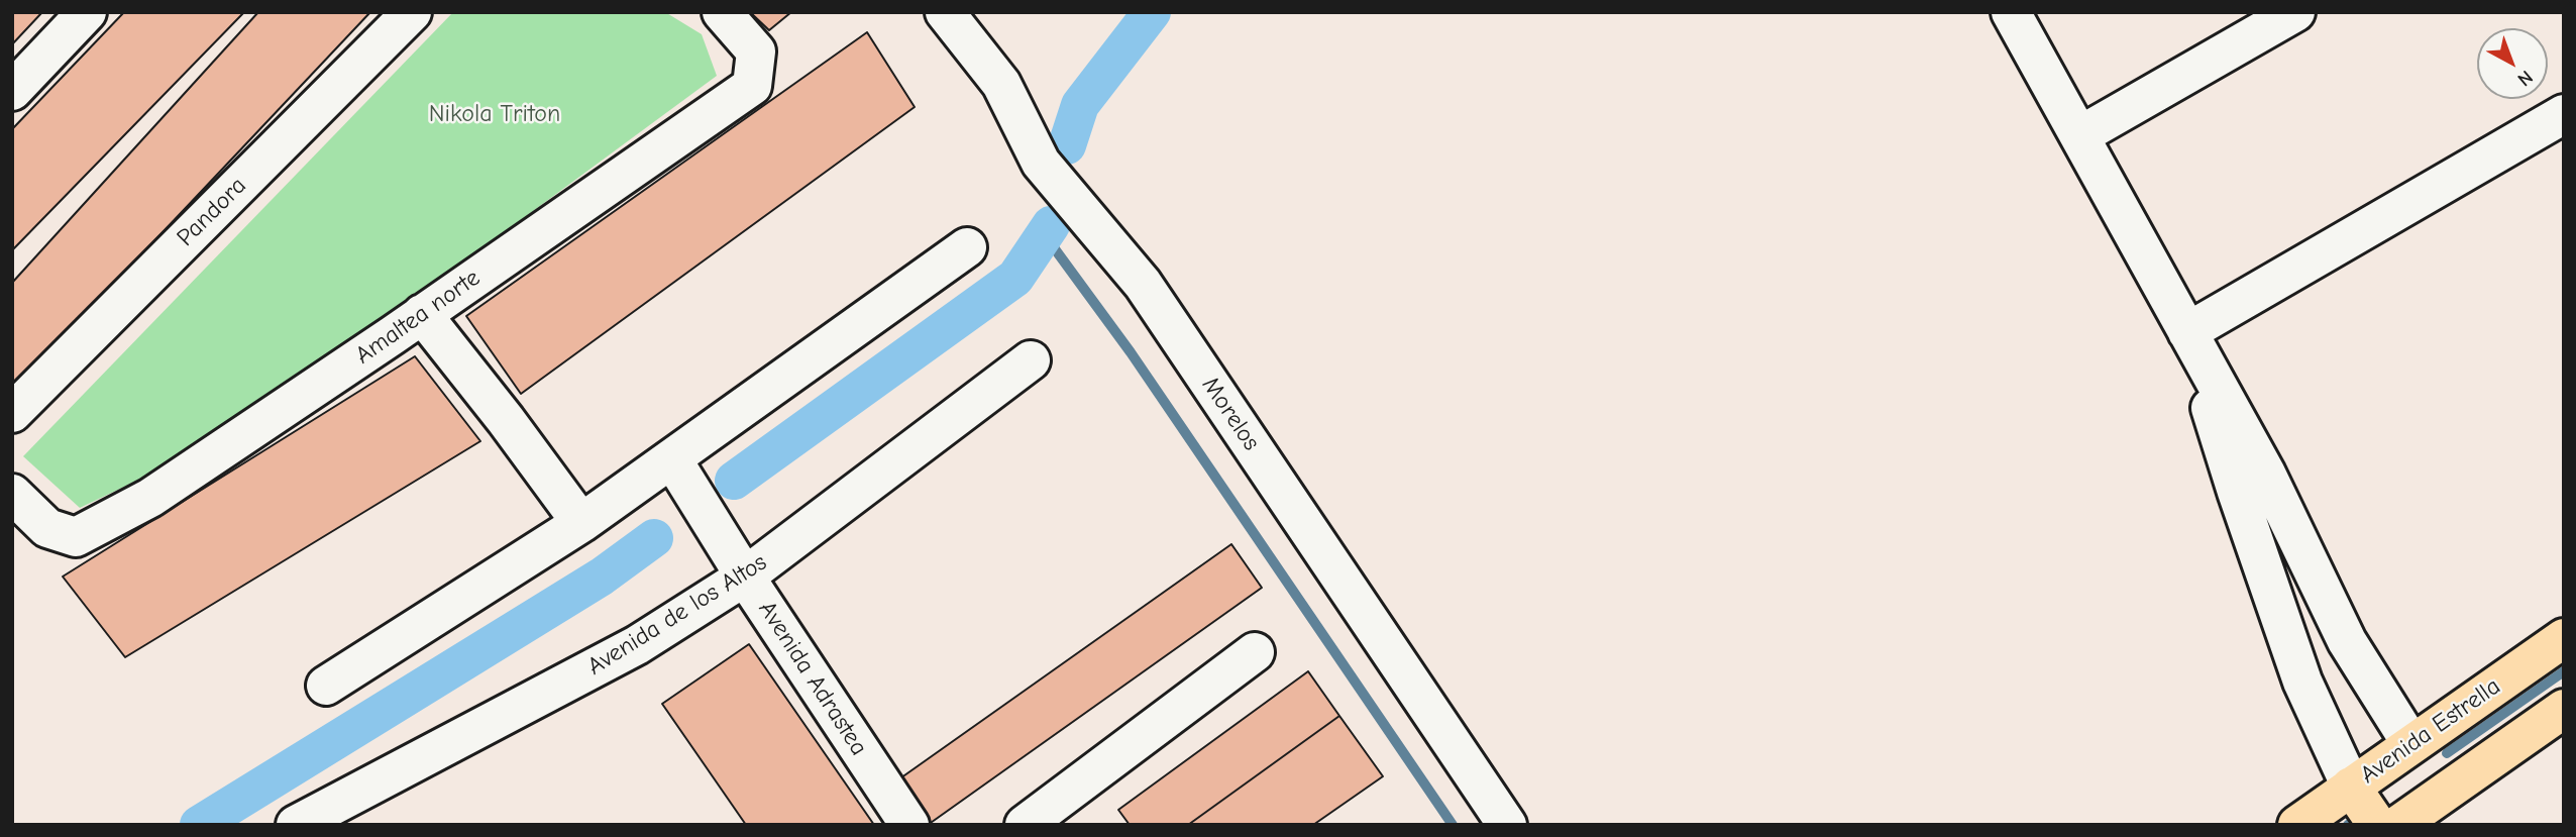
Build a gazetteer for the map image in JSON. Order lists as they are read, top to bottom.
{
  "streets": {
    "main road": ["Avenida Estrella"],
    "street": [
      "Pandora",
      "Amaltea norte",
      "Morelos",
      "Avenida de los Altos",
      "Avenida Adrastea"
    ]
  },
  "crossings": [
    ["Avenida de los Altos", "Avenida Adrastea"]
  ],
  "parks": ["Nikola Triton"],
  "north": "bottom right"
}
